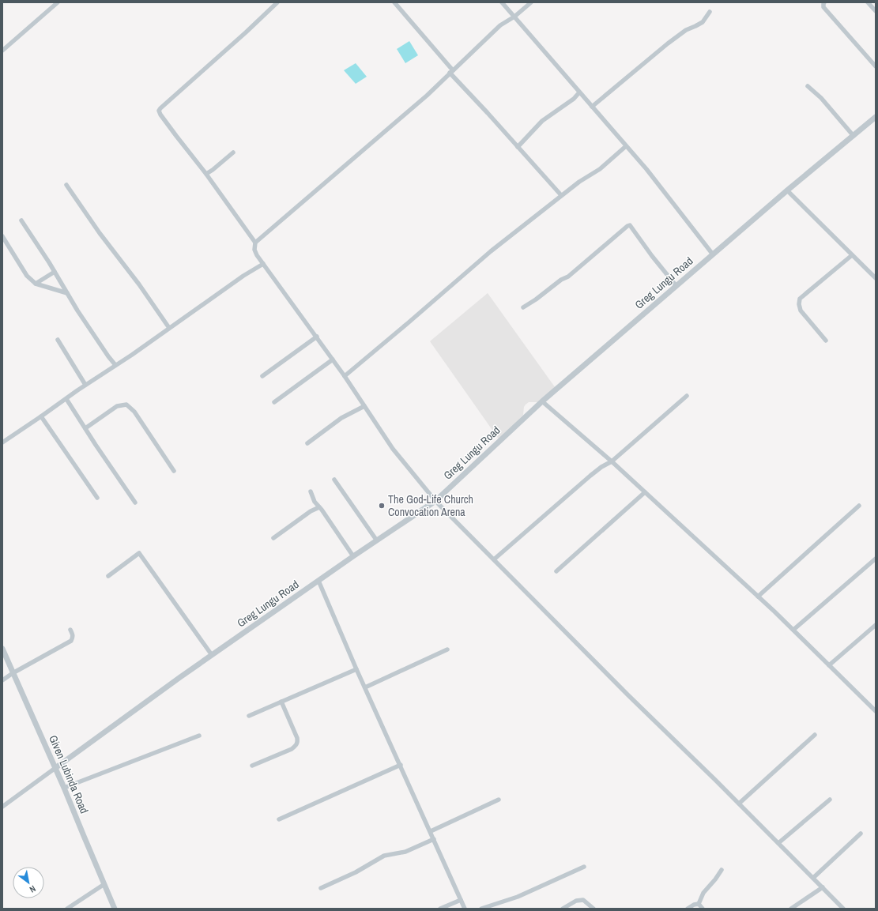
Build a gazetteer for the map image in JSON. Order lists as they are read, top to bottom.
{
  "streets": {
    "street": ["Greg Lungu Road", "Given Lubinda Road"]
  },
  "crossings": [
    ["Greg Lungu Road", "Given Lubinda Road"]
  ],
  "places": ["The God-Life Church Convocation Arena"],
  "north": "bottom right"
}
